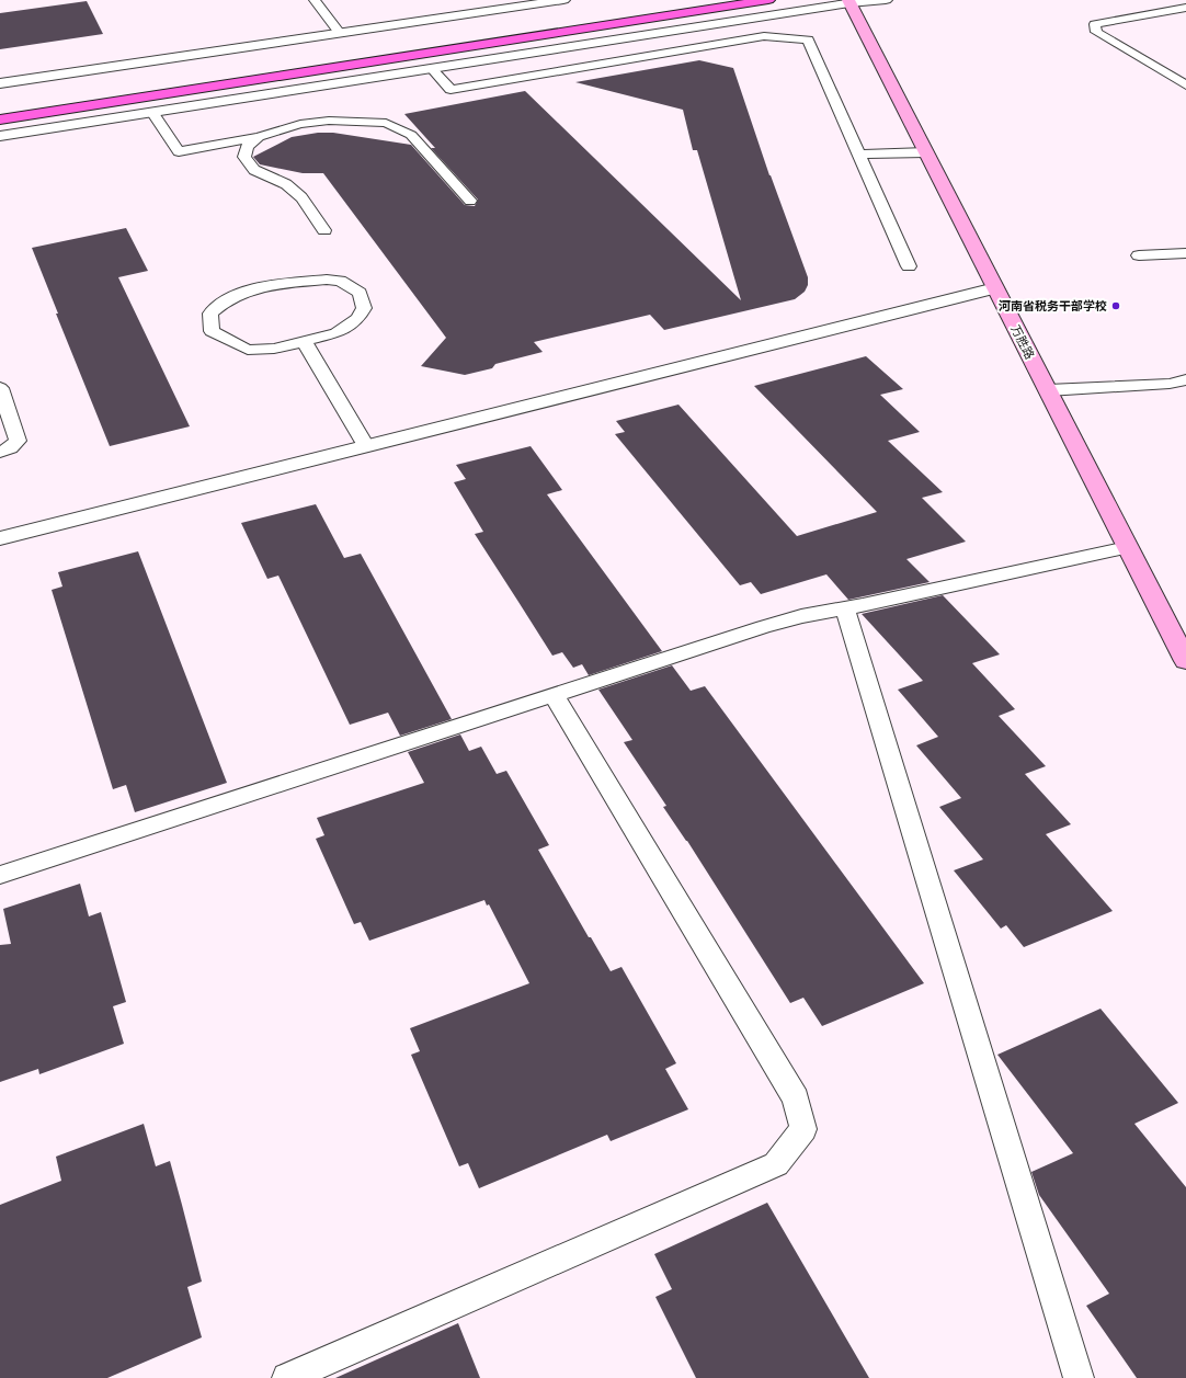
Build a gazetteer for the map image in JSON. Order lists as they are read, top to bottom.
{
  "streets": {
    "street": ["万胜路"]
  },
  "places": ["河南省税务干部学校"]
}
